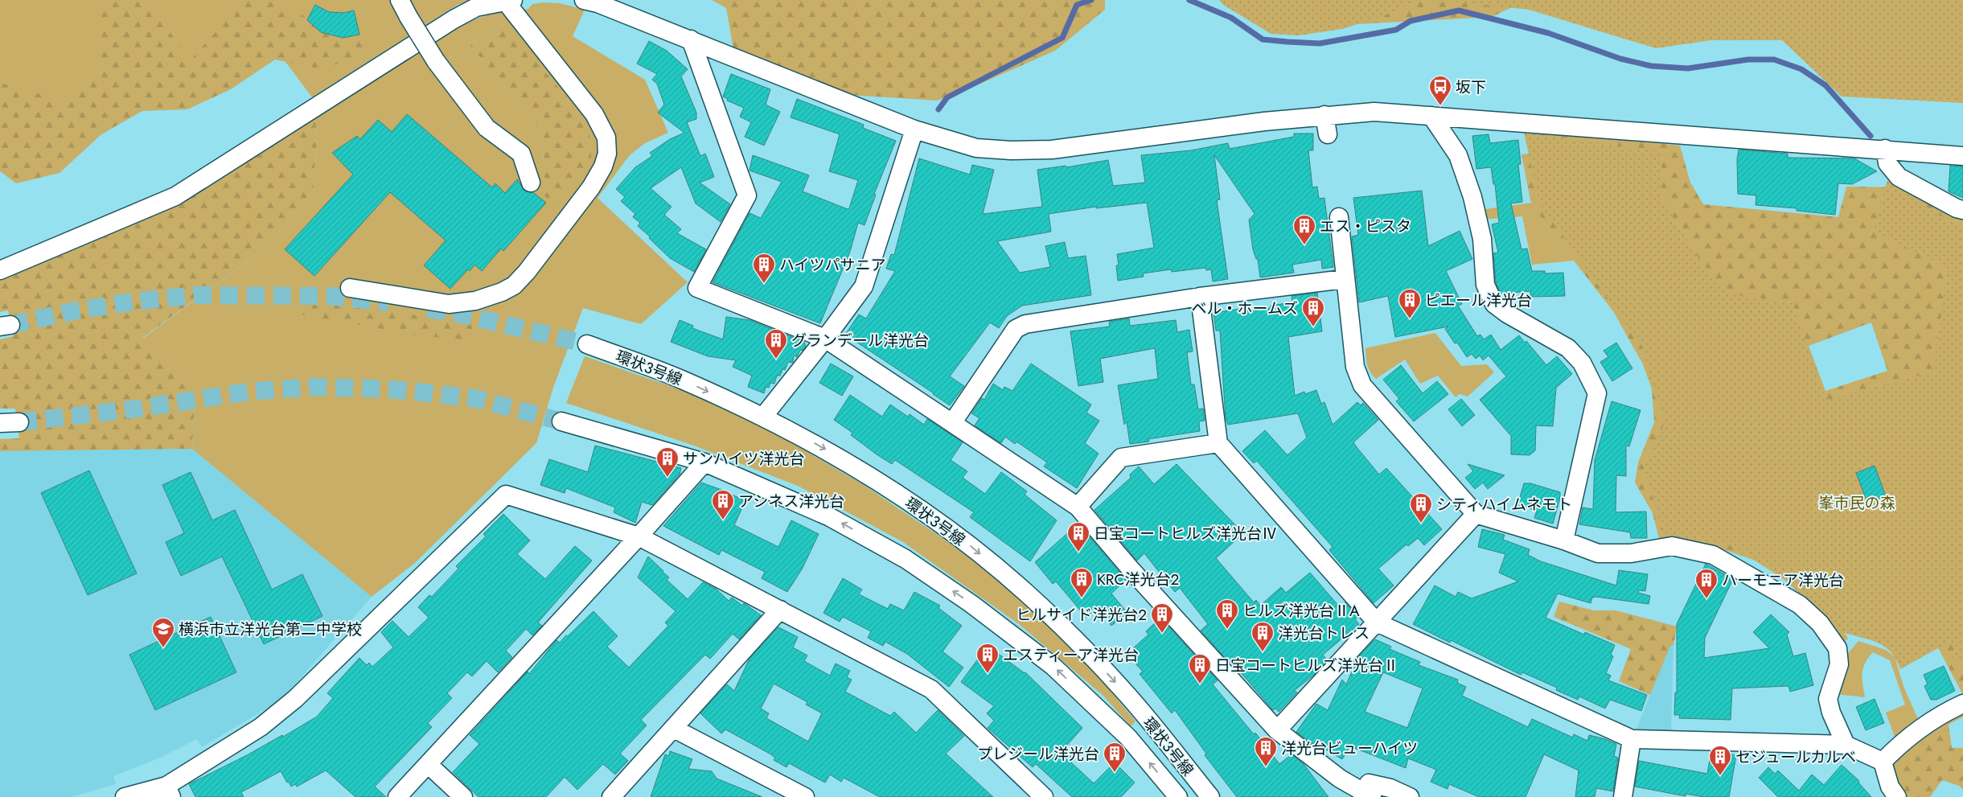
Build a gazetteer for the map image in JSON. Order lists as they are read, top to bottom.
{
  "streets": {
    "street": ["環状3号線"]
  },
  "parks": ["峯市民の森"],
  "places": {
    "bus stop": ["坂下"],
    "building": [
      "エス・ピスタ",
      "ハイツパサニア",
      "ピエール洋光台",
      "ベル・ホームズ",
      "グランデール洋光台",
      "サンハイツ洋光台",
      "アシネス洋光台",
      "シティハイムネモト",
      "日宝コートヒルズ洋光台Ⅳ",
      "KRC洋光台2",
      "ハーモニア洋光台",
      "ヒルズ洋光台ⅡA",
      "ヒルサイド洋光台2",
      "洋光台トレス",
      "エスティーア洋光台",
      "日宝コートヒルズ洋光台Ⅱ",
      "洋光台ビューハイツ",
      "プレジール洋光台",
      "セジュールカルベ"
    ],
    "school or university": ["横浜市立洋光台第二中学校"]
  }
}
